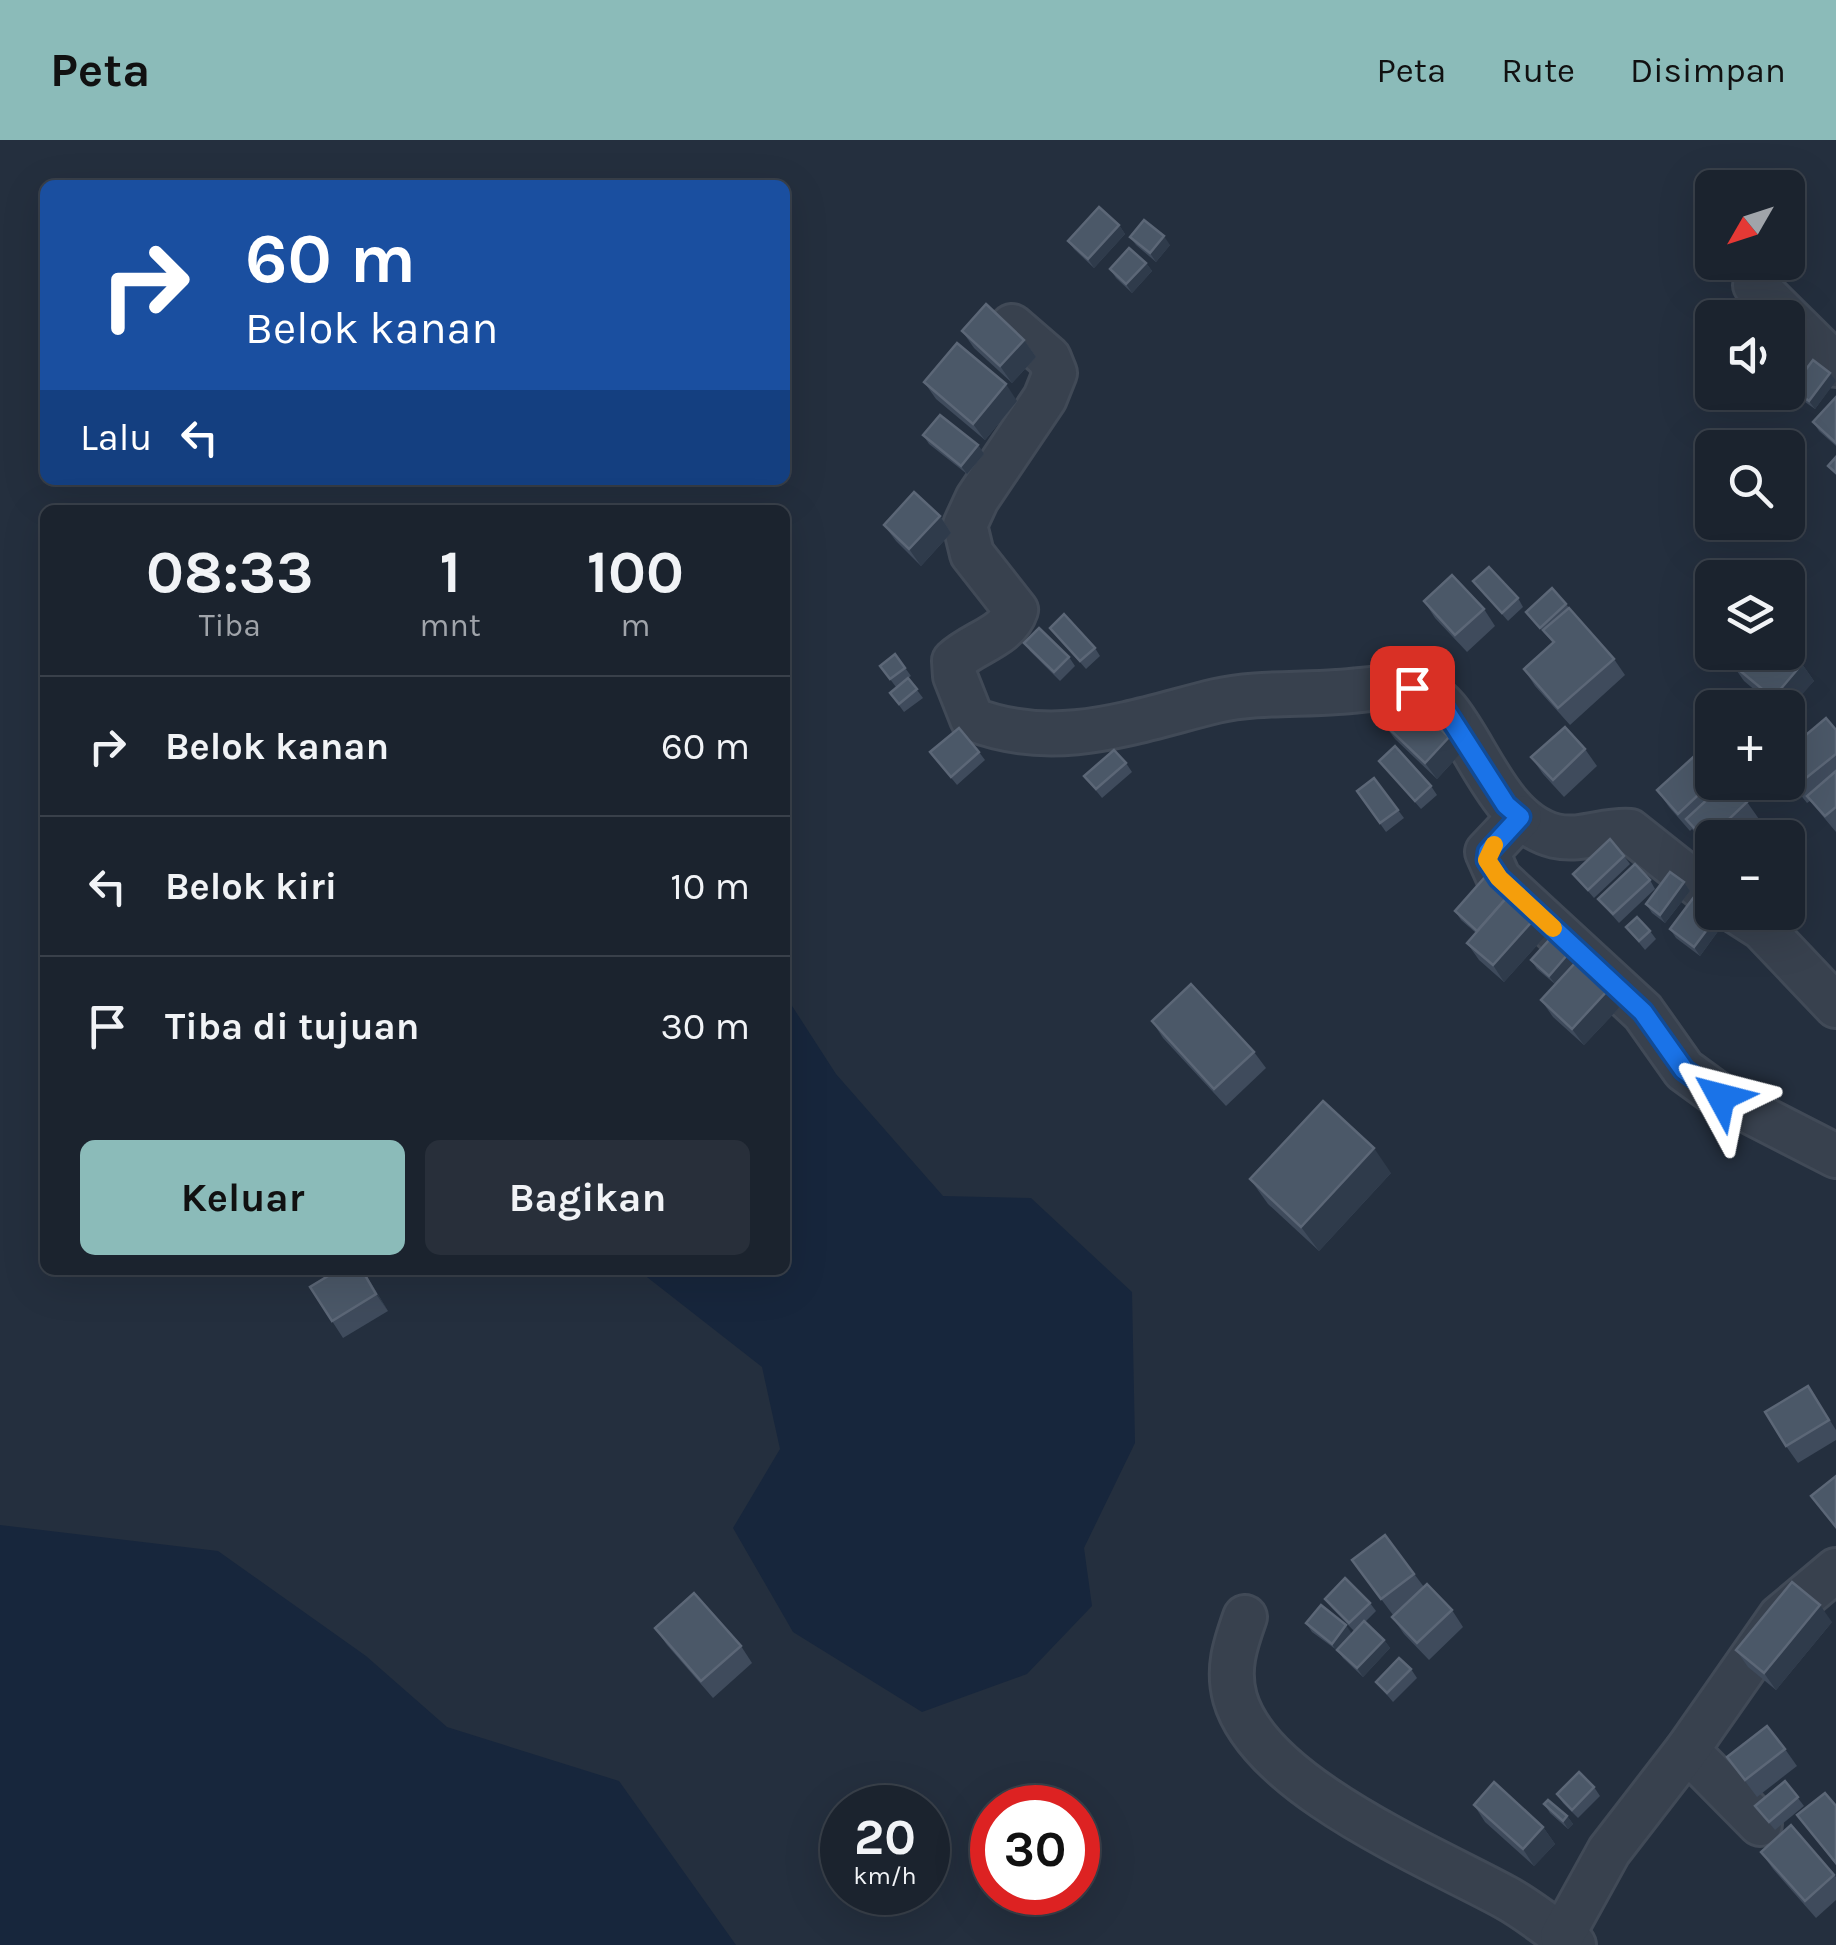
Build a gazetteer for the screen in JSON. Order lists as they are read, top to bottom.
{
  "north": "bottom left",
  "page": {
    "header": "Peta",
    "nav": ["Peta", "Rute", "Disimpan"],
    "map_buttons": ["+", "−"],
    "turn": ["60 m", "Belok kanan"],
    "then": "Lalu",
    "eta": [
      "08:33",
      "Tiba",
      "1",
      "mnt",
      "100",
      "m"
    ],
    "list": [
      {
        "name": "Belok kanan",
        "value": "60 m"
      },
      {
        "name": "Belok kiri",
        "value": "10 m"
      },
      {
        "name": "Tiba di tujuan",
        "value": "30 m"
      }
    ],
    "buttons": ["Keluar", "Bagikan"],
    "speed": "20 km/h",
    "limit": "30"
  }
}
